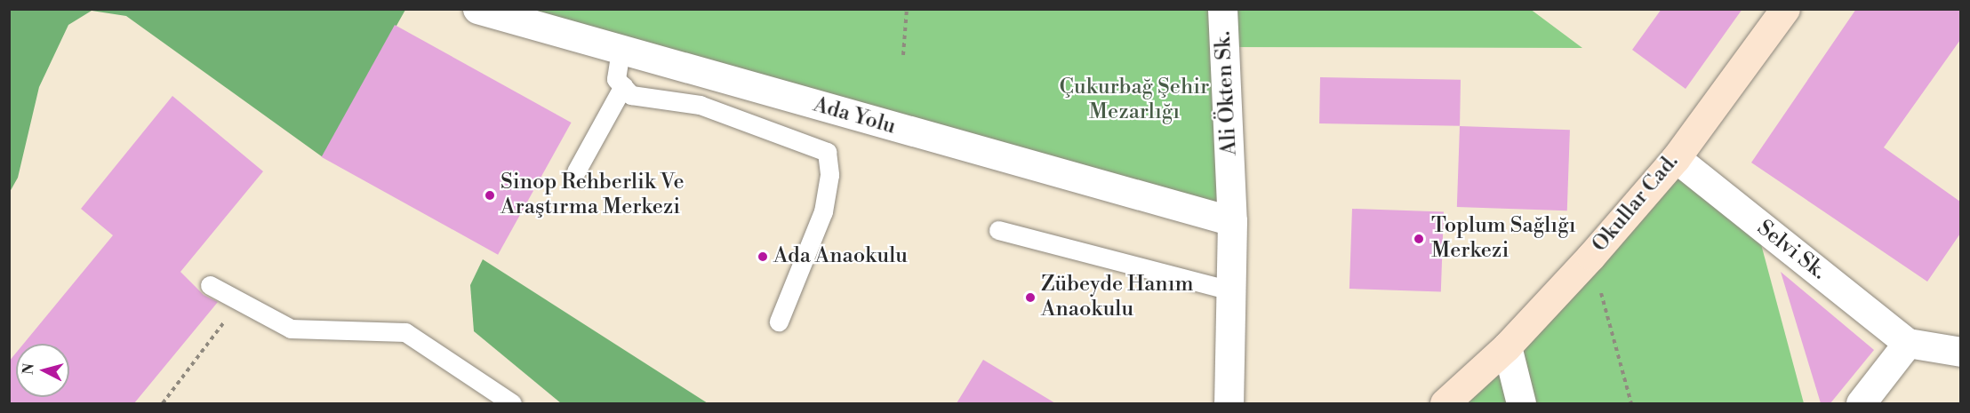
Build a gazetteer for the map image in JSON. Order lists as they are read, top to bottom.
{
  "streets": {
    "main road": ["Okullar Cad."],
    "street": ["Ali Ökten Sk.", "Ada Yolu", "Selvi Sk."]
  },
  "crossings": [
    ["Ali Ökten Sk.", "Ada Yolu"],
    ["Okullar Cad.", "Selvi Sk."]
  ],
  "parks": ["Çukurbağ Şehir Mezarlığı"],
  "places": [
    "Sinop Rehberlik Ve Araştırma Merkezi",
    "Toplum Sağlığı Merkezi",
    "Ada Anaokulu",
    "Zübeyde Hanım Anaokulu"
  ],
  "north": "left"
}
